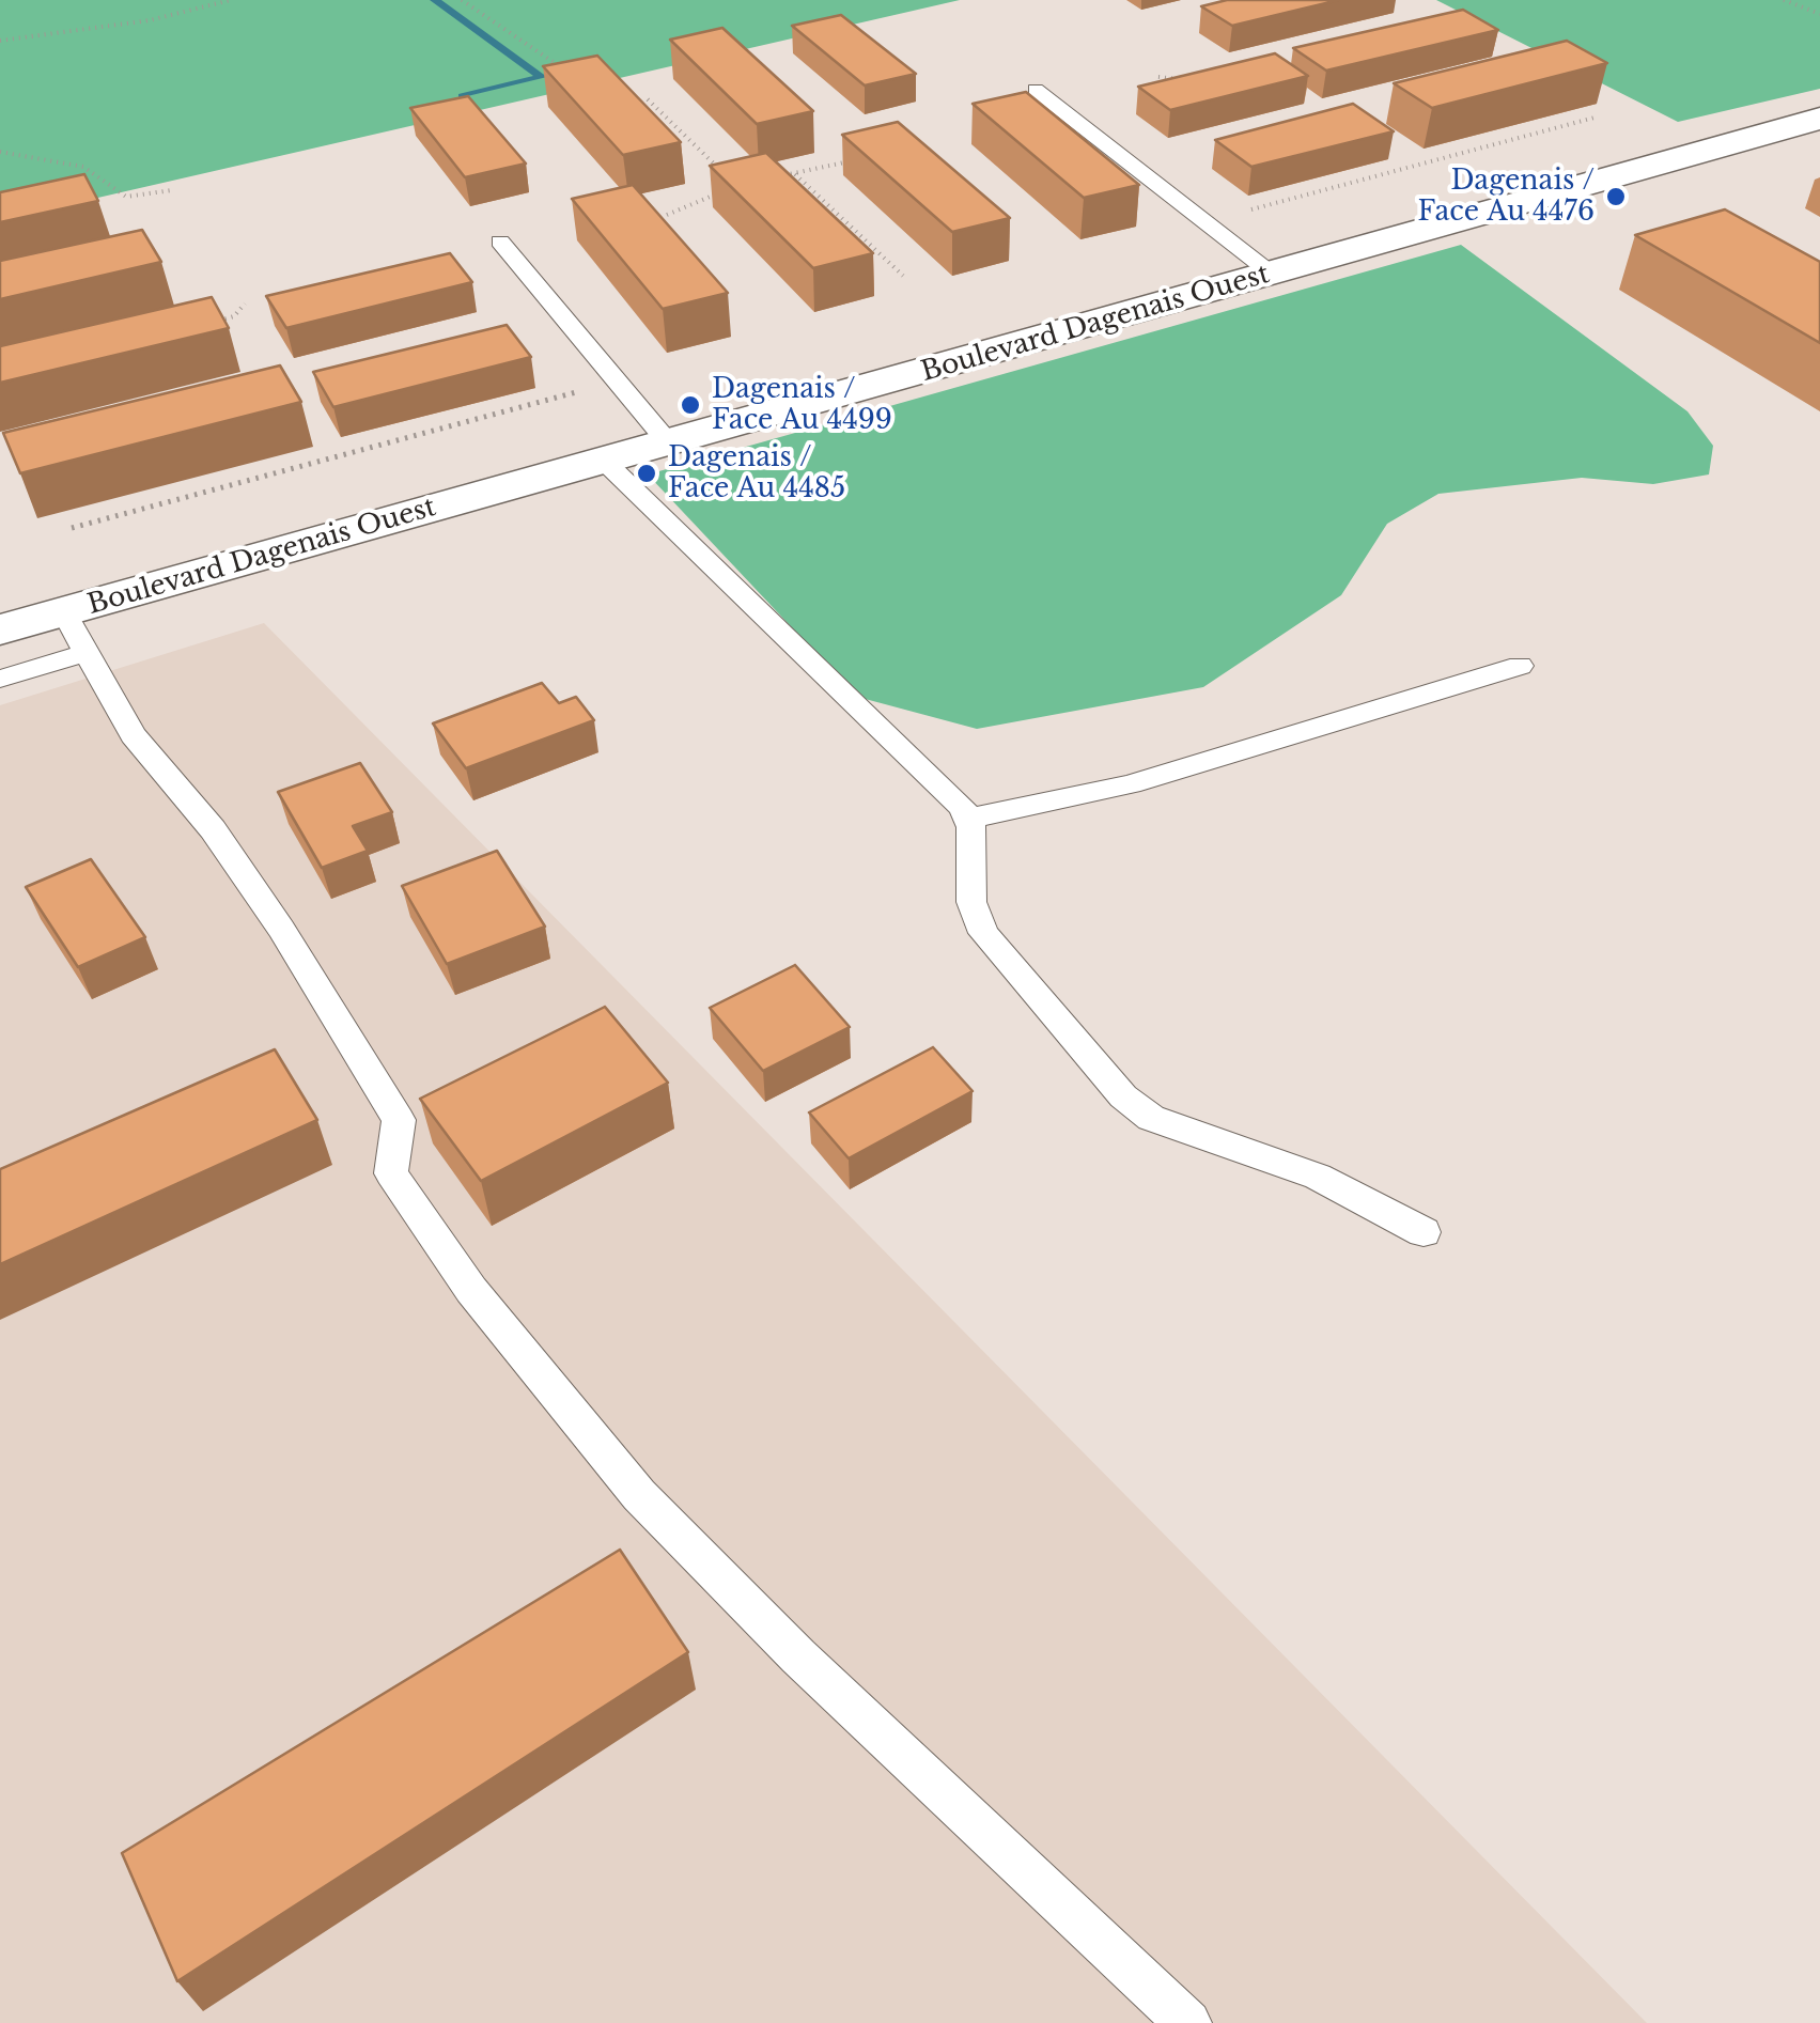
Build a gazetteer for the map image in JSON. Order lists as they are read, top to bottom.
{
  "streets": {
    "main road": ["Boulevard Dagenais Ouest"]
  },
  "places": ["Dagenais / Face Au 4476", "Dagenais / Face Au 4499", "Dagenais / Face Au 4485"]
}
